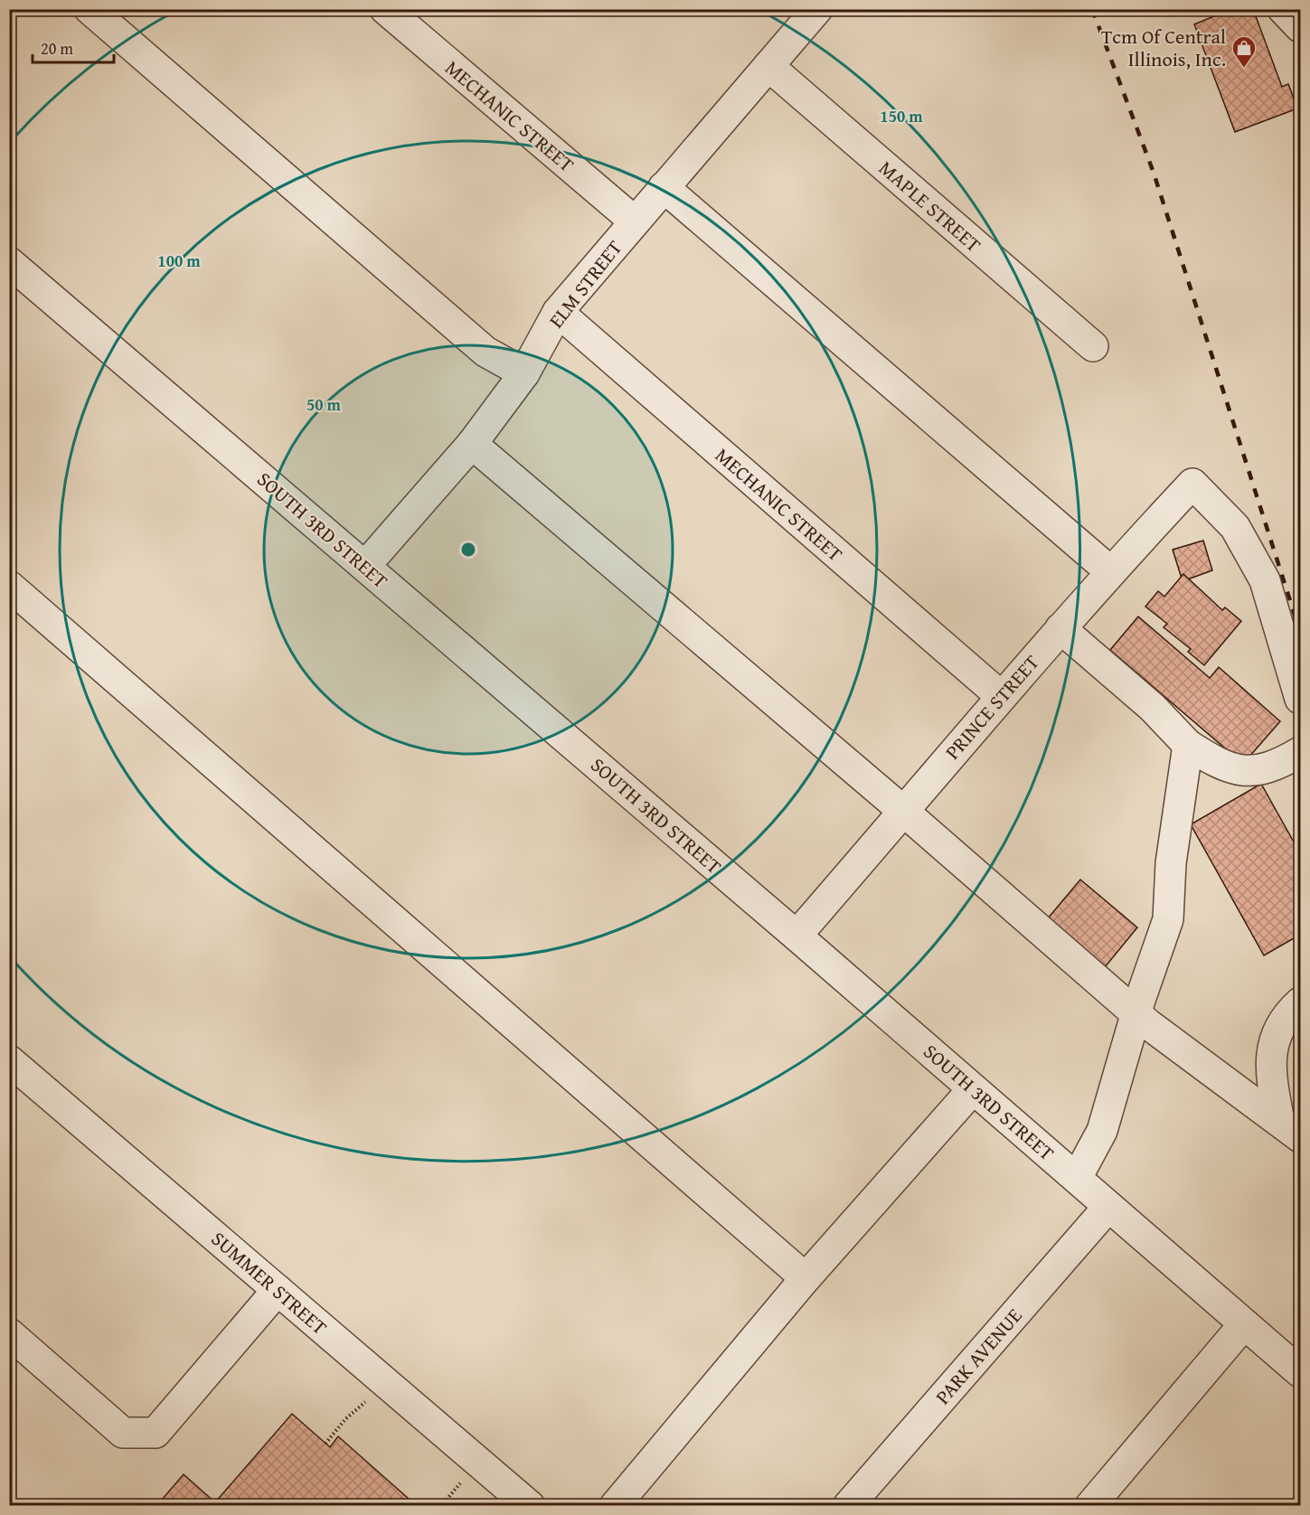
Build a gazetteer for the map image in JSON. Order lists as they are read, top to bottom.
{
  "streets": {
    "street": [
      "MECHANIC STREET",
      "MAPLE STREET",
      "ELM STREET",
      "SOUTH 3RD STREET",
      "PRINCE STREET",
      "SUMMER STREET",
      "PARK AVENUE"
    ]
  },
  "crossings": [
    ["MECHANIC STREET", "ELM STREET"],
    ["MECHANIC STREET", "PRINCE STREET"],
    ["MAPLE STREET", "ELM STREET"],
    ["ELM STREET", "SOUTH 3RD STREET"],
    ["SOUTH 3RD STREET", "PRINCE STREET"],
    ["SOUTH 3RD STREET", "PARK AVENUE"]
  ],
  "places": {
    "shop": ["Tcm Of Central Illinois, Inc."]
  },
  "scale_bar": "20 m",
  "rings": ["150 m", "100 m", "50 m"]
}
